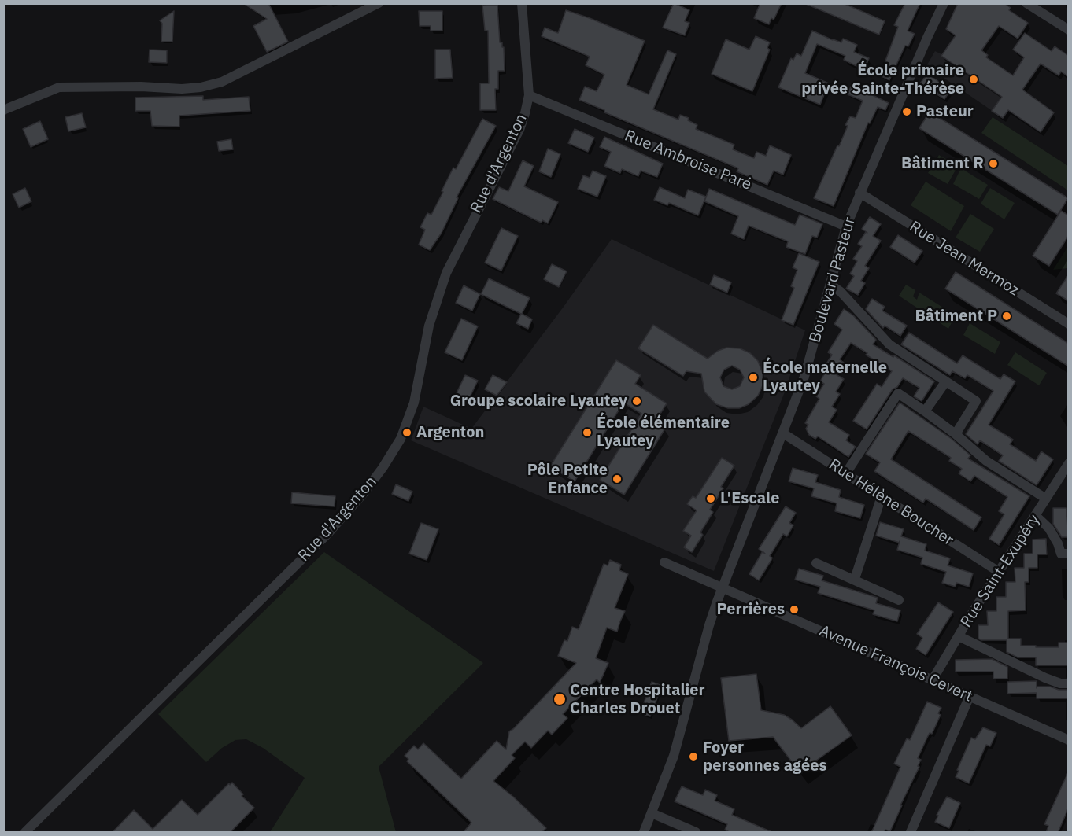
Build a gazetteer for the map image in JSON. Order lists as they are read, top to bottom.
{
  "streets": {
    "street": [
      "Rue Ambroise Paré",
      "Rue d'Argenton",
      "Rue Jean Mermoz",
      "Boulevard Pasteur",
      "Rue Hélène Boucher",
      "Rue Saint-Exupéry",
      "Avenue François Cevert"
    ]
  },
  "crossings": [
    ["Rue Ambroise Paré", "Rue d'Argenton"],
    ["Rue Ambroise Paré", "Boulevard Pasteur"],
    ["Rue Jean Mermoz", "Boulevard Pasteur"],
    ["Boulevard Pasteur", "Rue Hélène Boucher"],
    ["Boulevard Pasteur", "Avenue François Cevert"],
    ["Rue Hélène Boucher", "Rue Saint-Exupéry"],
    ["Rue Saint-Exupéry", "Avenue François Cevert"]
  ],
  "places": [
    "École primaire privée Sainte-Thérèse",
    "Pasteur",
    "Bâtiment R",
    "Bâtiment P",
    "École maternelle Lyautey",
    "Groupe scolaire Lyautey",
    "Argenton",
    "École élémentaire Lyautey",
    "Pôle Petite Enfance",
    "L'Escale",
    "Perrières",
    "Centre Hospitalier Charles Drouet",
    "Foyer personnes agées"
  ]
}
